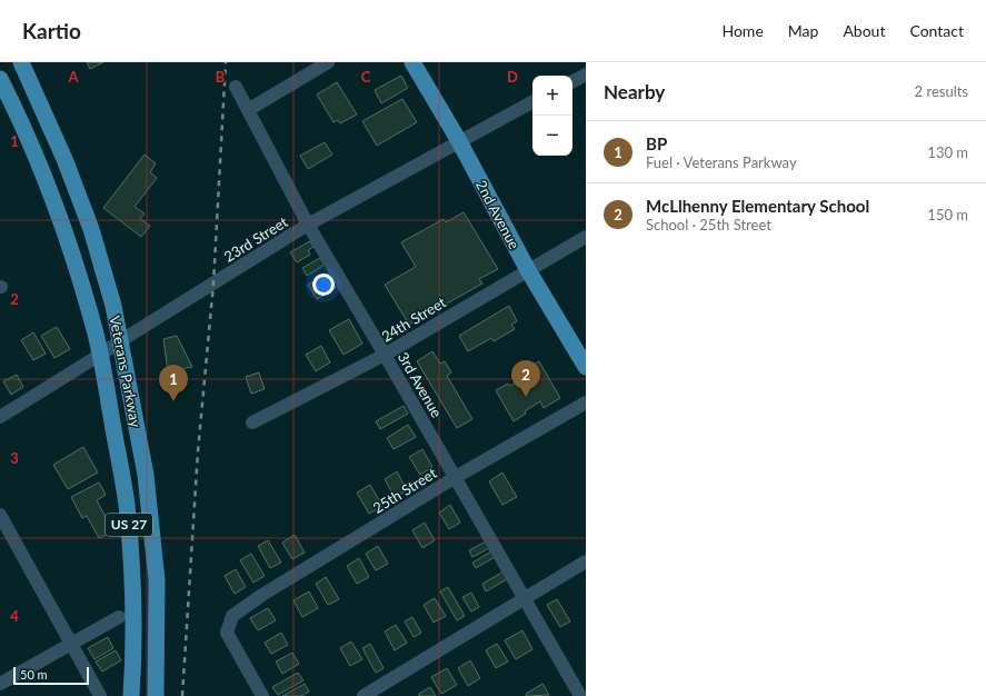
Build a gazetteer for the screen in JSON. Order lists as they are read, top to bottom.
{
  "streets": {
    "main road": ["2nd Avenue", "Veterans Parkway", "US 27"],
    "street": [
      "23rd Street",
      "24th Street",
      "3rd Avenue",
      "25th Street"
    ]
  },
  "crossings": [
    ["2nd Avenue", "23rd Street"],
    ["2nd Avenue", "24th Street"],
    ["23rd Street", "Veterans Parkway"],
    ["23rd Street", "3rd Avenue"],
    ["24th Street", "3rd Avenue"],
    ["3rd Avenue", "25th Street"]
  ],
  "scale_bar": "50 m",
  "page": {
    "header": "Kartio",
    "nav": [
      "Home",
      "Map",
      "About",
      "Contact"
    ],
    "heading": ["Nearby", "2 results"],
    "map_buttons": ["+", "−"],
    "list": [
      {
        "mark": "1",
        "name": "BP",
        "note": "Fuel · Veterans Parkway",
        "value": "130 m"
      },
      {
        "mark": "2",
        "name": "McLlhenny Elementary School",
        "note": "School · 25th Street",
        "value": "150 m"
      }
    ],
    "pins": ["2", "1"],
    "scale": "50 m"
  },
  "grid": {
    "columns": [
      "A",
      "B",
      "C",
      "D"
    ],
    "rows": [
      "1",
      "2",
      "3",
      "4"
    ]
  }
}
